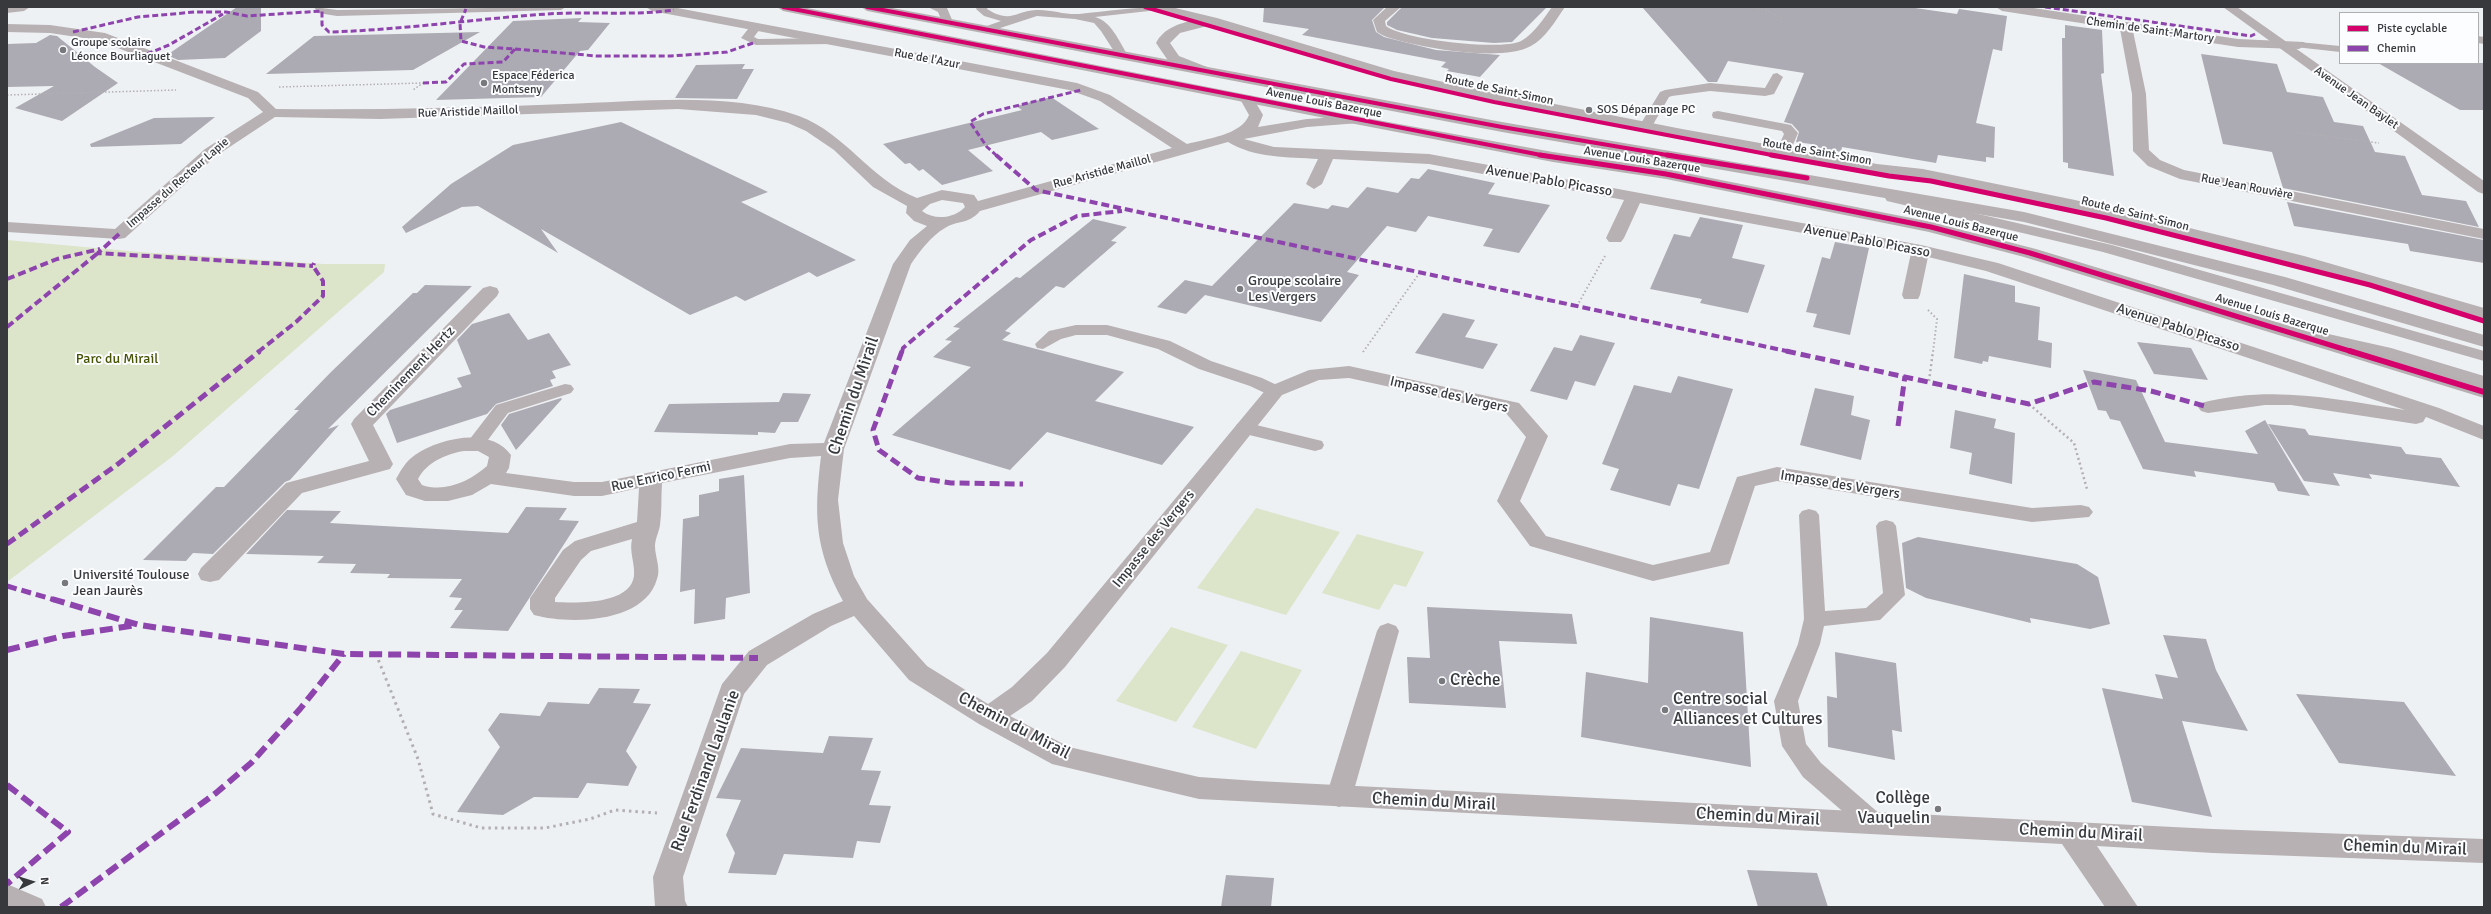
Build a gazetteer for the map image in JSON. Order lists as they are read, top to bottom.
{
  "streets": {
    "main road": ["Avenue Jean Baylet", "Avenue Louis Bazerque"],
    "street": [
      "Chemin de Saint-Martory",
      "Rue de l'Azur",
      "Route de Saint-Simon",
      "Rue Aristide Maillol",
      "Avenue Pablo Picasso",
      "Impasse du Recteur Lapie",
      "Rue Jean Rouvière",
      "Cheminement Hertz",
      "Impasse des Vergers",
      "Chemin du Mirail",
      "Rue Enrico Fermi",
      "Rue Ferdinand Laulanie"
    ]
  },
  "crossings": [
    ["Chemin de Saint-Martory", "Avenue Jean Baylet"],
    ["Chemin de Saint-Martory", "Rue Jean Rouvière"],
    ["Rue de l'Azur", "Rue Aristide Maillol"],
    ["Avenue Louis Bazerque", "Rue Aristide Maillol"],
    ["Rue Aristide Maillol", "Avenue Pablo Picasso"],
    ["Rue Aristide Maillol", "Impasse du Recteur Lapie"],
    ["Impasse des Vergers", "Chemin du Mirail"],
    ["Chemin du Mirail", "Rue Enrico Fermi"],
    ["Chemin du Mirail", "Rue Ferdinand Laulanie"]
  ],
  "parks": ["Parc du Mirail"],
  "places": [
    "Groupe scolaire Léonce Bourliaguet",
    "Espace Féderica Montseny",
    "SOS Dépannage PC",
    "Groupe scolaire Les Vergers",
    "Université Toulouse Jean Jaurès",
    "Crèche",
    "Centre social Alliances et Cultures",
    "Collège Vauquelin"
  ],
  "legend": ["Piste cyclable", "Chemin"],
  "north": "right"
}
